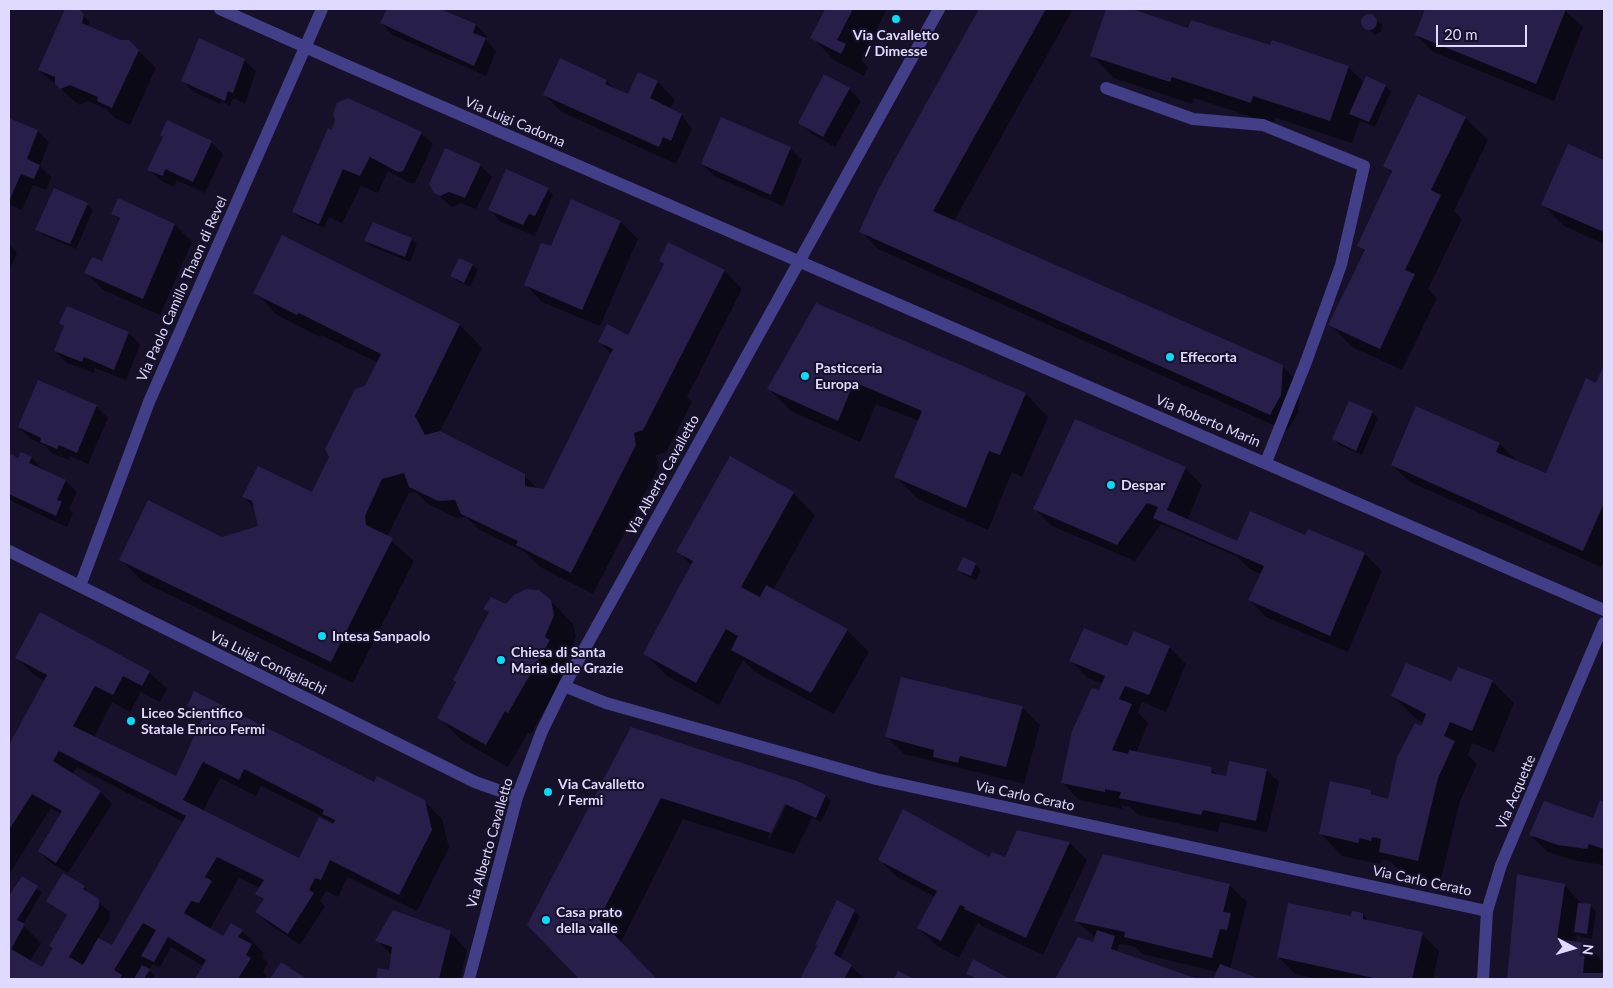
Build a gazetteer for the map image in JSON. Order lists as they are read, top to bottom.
{
  "streets": {
    "street": [
      "Via Luigi Cadorna",
      "Via Paolo Camillo Thaon di Revel",
      "Via Roberto Marin",
      "Via Alberto Cavalletto",
      "Via Luigi Configliachi",
      "Via Acquette",
      "Via Carlo Cerato"
    ]
  },
  "crossings": [
    ["Via Luigi Cadorna", "Via Paolo Camillo Thaon di Revel"],
    ["Via Luigi Cadorna", "Via Roberto Marin"],
    ["Via Luigi Cadorna", "Via Alberto Cavalletto"],
    ["Via Paolo Camillo Thaon di Revel", "Via Luigi Configliachi"],
    ["Via Roberto Marin", "Via Alberto Cavalletto"],
    ["Via Alberto Cavalletto", "Via Luigi Configliachi"],
    ["Via Alberto Cavalletto", "Via Carlo Cerato"],
    ["Via Acquette", "Via Carlo Cerato"]
  ],
  "places": [
    "Via Cavalletto / Dimesse",
    "Effecorta",
    "Pasticceria Europa",
    "Despar",
    "Intesa Sanpaolo",
    "Chiesa di Santa Maria delle Grazie",
    "Liceo Scientifico Statale Enrico Fermi",
    "Via Cavalletto / Fermi",
    "Casa prato della valle"
  ],
  "scale_bar": "20 m",
  "north": "right"
}
